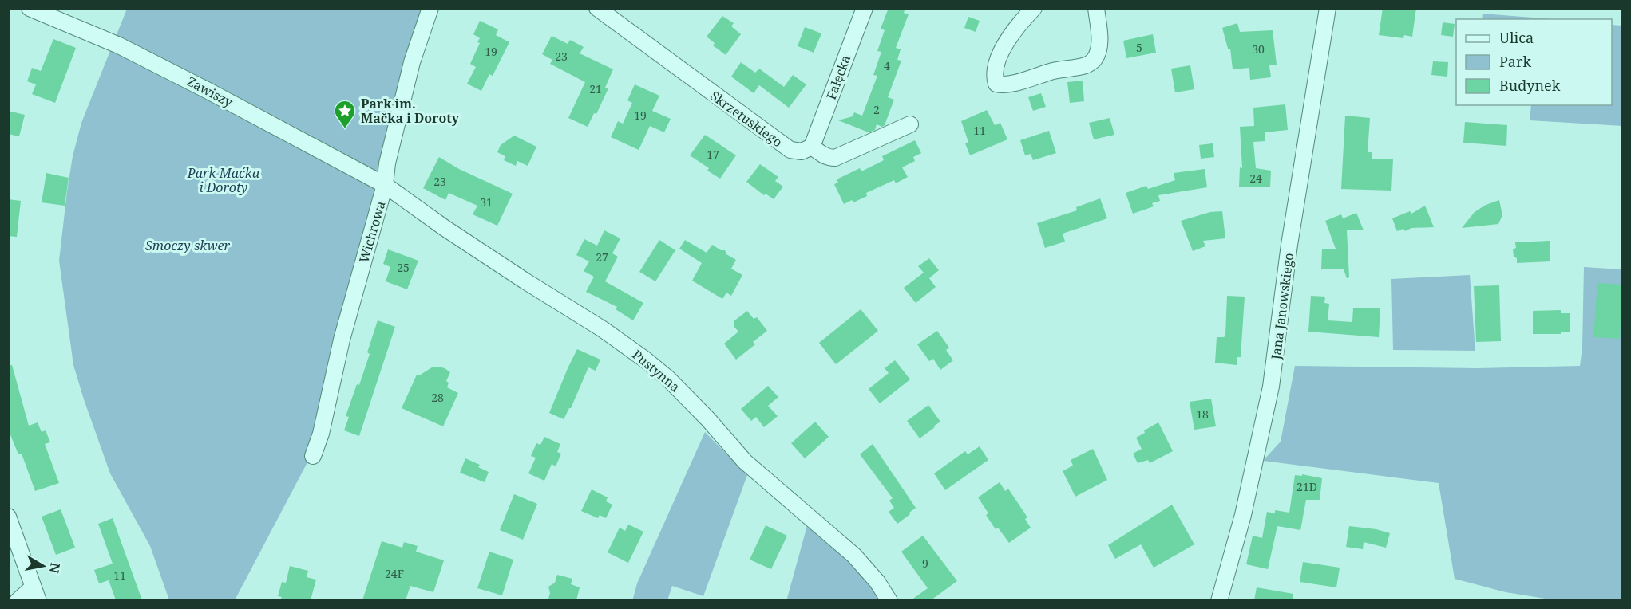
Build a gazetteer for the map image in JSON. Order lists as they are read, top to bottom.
{
  "streets": {
    "street": [
      "Fałęcka",
      "Zawiszy",
      "Skrzetuskiego",
      "Wichrowa",
      "Jana Janowskiego",
      "Pustynna"
    ]
  },
  "crossings": [
    ["Fałęcka", "Skrzetuskiego"],
    ["Zawiszy", "Wichrowa"],
    ["Zawiszy", "Pustynna"],
    ["Wichrowa", "Pustynna"]
  ],
  "parks": ["Park Maćka i Doroty", "Smoczy skwer"],
  "places": {
    "place": ["Park im. Mačka i Doroty"]
  },
  "house_numbers": [
    "5",
    "30",
    "19",
    "23",
    "4",
    "21",
    "2",
    "19",
    "11",
    "17",
    "24",
    "23",
    "31",
    "27",
    "25",
    "28",
    "18",
    "21D",
    "9",
    "24F",
    "11"
  ],
  "legend": ["Ulica", "Park", "Budynek"],
  "north": "right"
}
